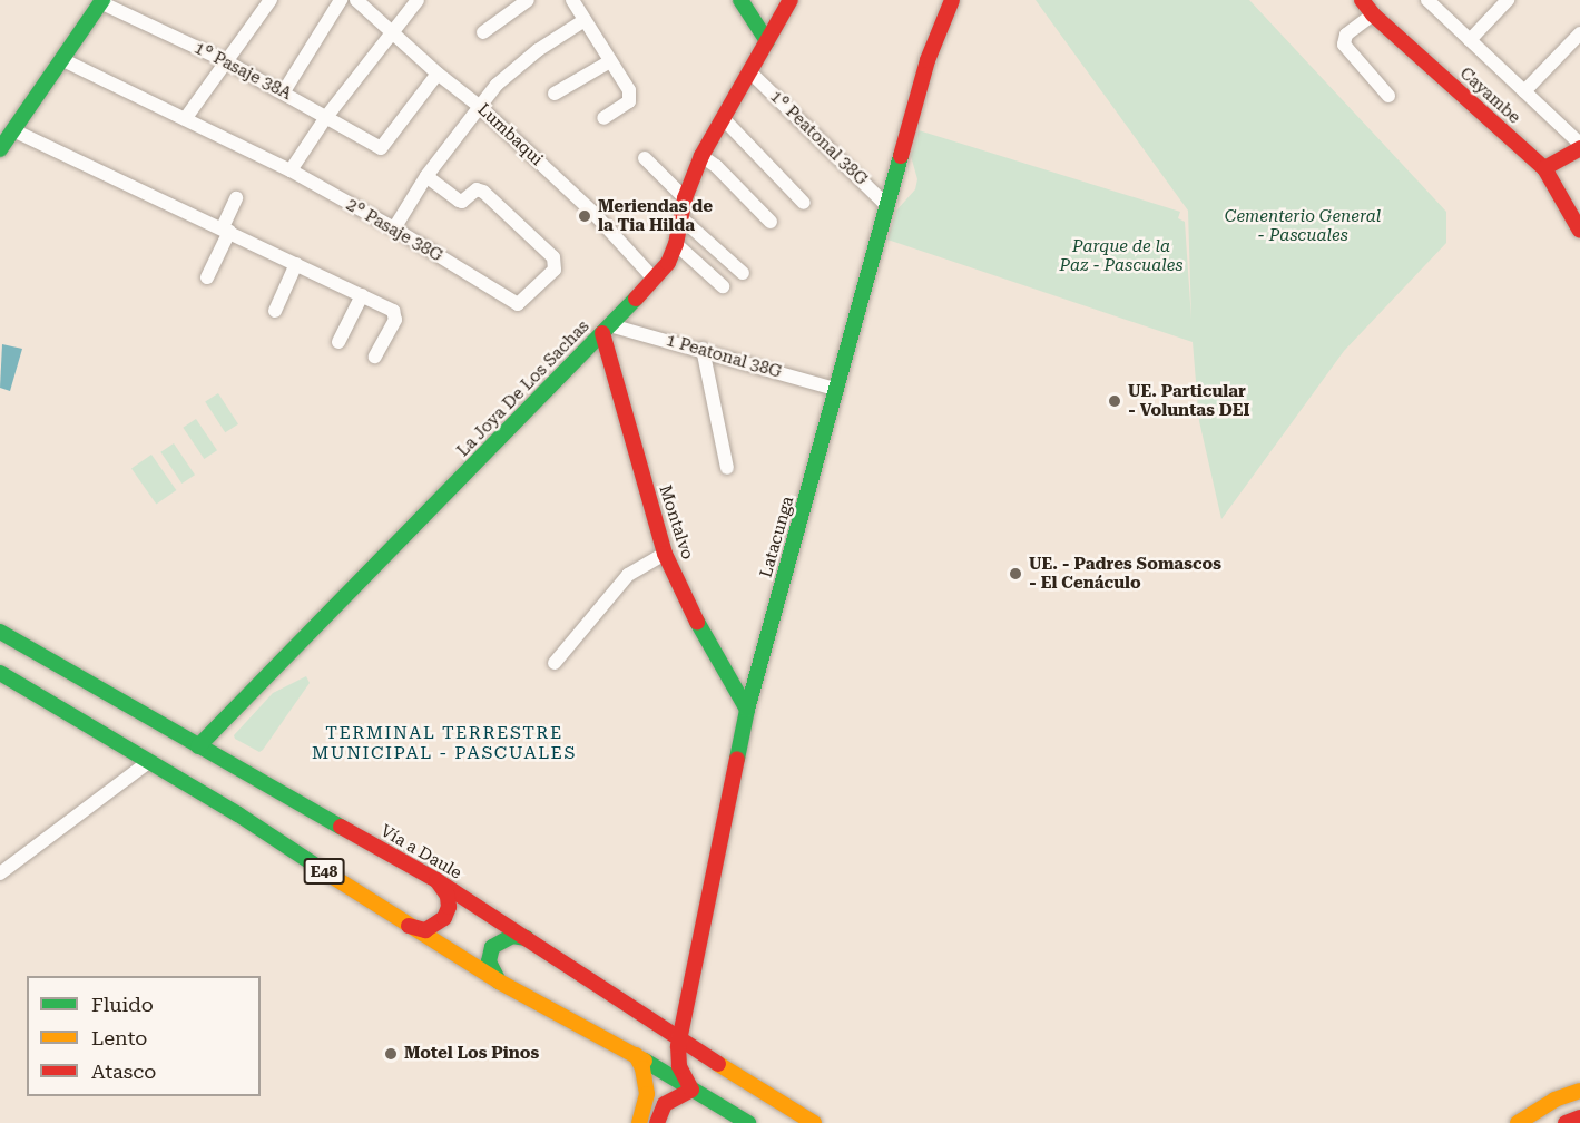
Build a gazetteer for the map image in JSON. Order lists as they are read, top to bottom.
{
  "streets": {
    "main road": [
      "Cayambe",
      "La Joya De Los Sachas",
      "Montalvo",
      "Latacunga",
      "Vía a Daule",
      "E48"
    ],
    "street": [
      "1° Pasaje 38A",
      "Lumbaqui",
      "1° Peatonal 38G",
      "2° Pasaje 38G",
      "1 Peatonal 38G"
    ]
  },
  "crossings": [
    ["1° Pasaje 38A", "Lumbaqui"],
    ["Lumbaqui", "La Joya De Los Sachas"],
    ["1° Peatonal 38G", "La Joya De Los Sachas"],
    ["1° Peatonal 38G", "Latacunga"],
    ["1 Peatonal 38G", "La Joya De Los Sachas"],
    ["1 Peatonal 38G", "Montalvo"],
    ["1 Peatonal 38G", "Latacunga"],
    ["La Joya De Los Sachas", "Montalvo"],
    ["La Joya De Los Sachas", "Vía a Daule"],
    ["Montalvo", "Latacunga"],
    ["Latacunga", "Vía a Daule"],
    ["Latacunga", "E48"]
  ],
  "districts": ["TERMINAL TERRESTRE MUNICIPAL - PASCUALES"],
  "parks": ["Cementerio General - Pascuales", "Parque de la Paz - Pascuales"],
  "places": [
    "Meriendas de la Tia Hilda",
    "UE. Particular - Voluntas DEI",
    "UE. - Padres Somascos - El Cenáculo",
    "Motel Los Pinos"
  ],
  "legend": ["Fluido", "Lento", "Atasco"]
}
